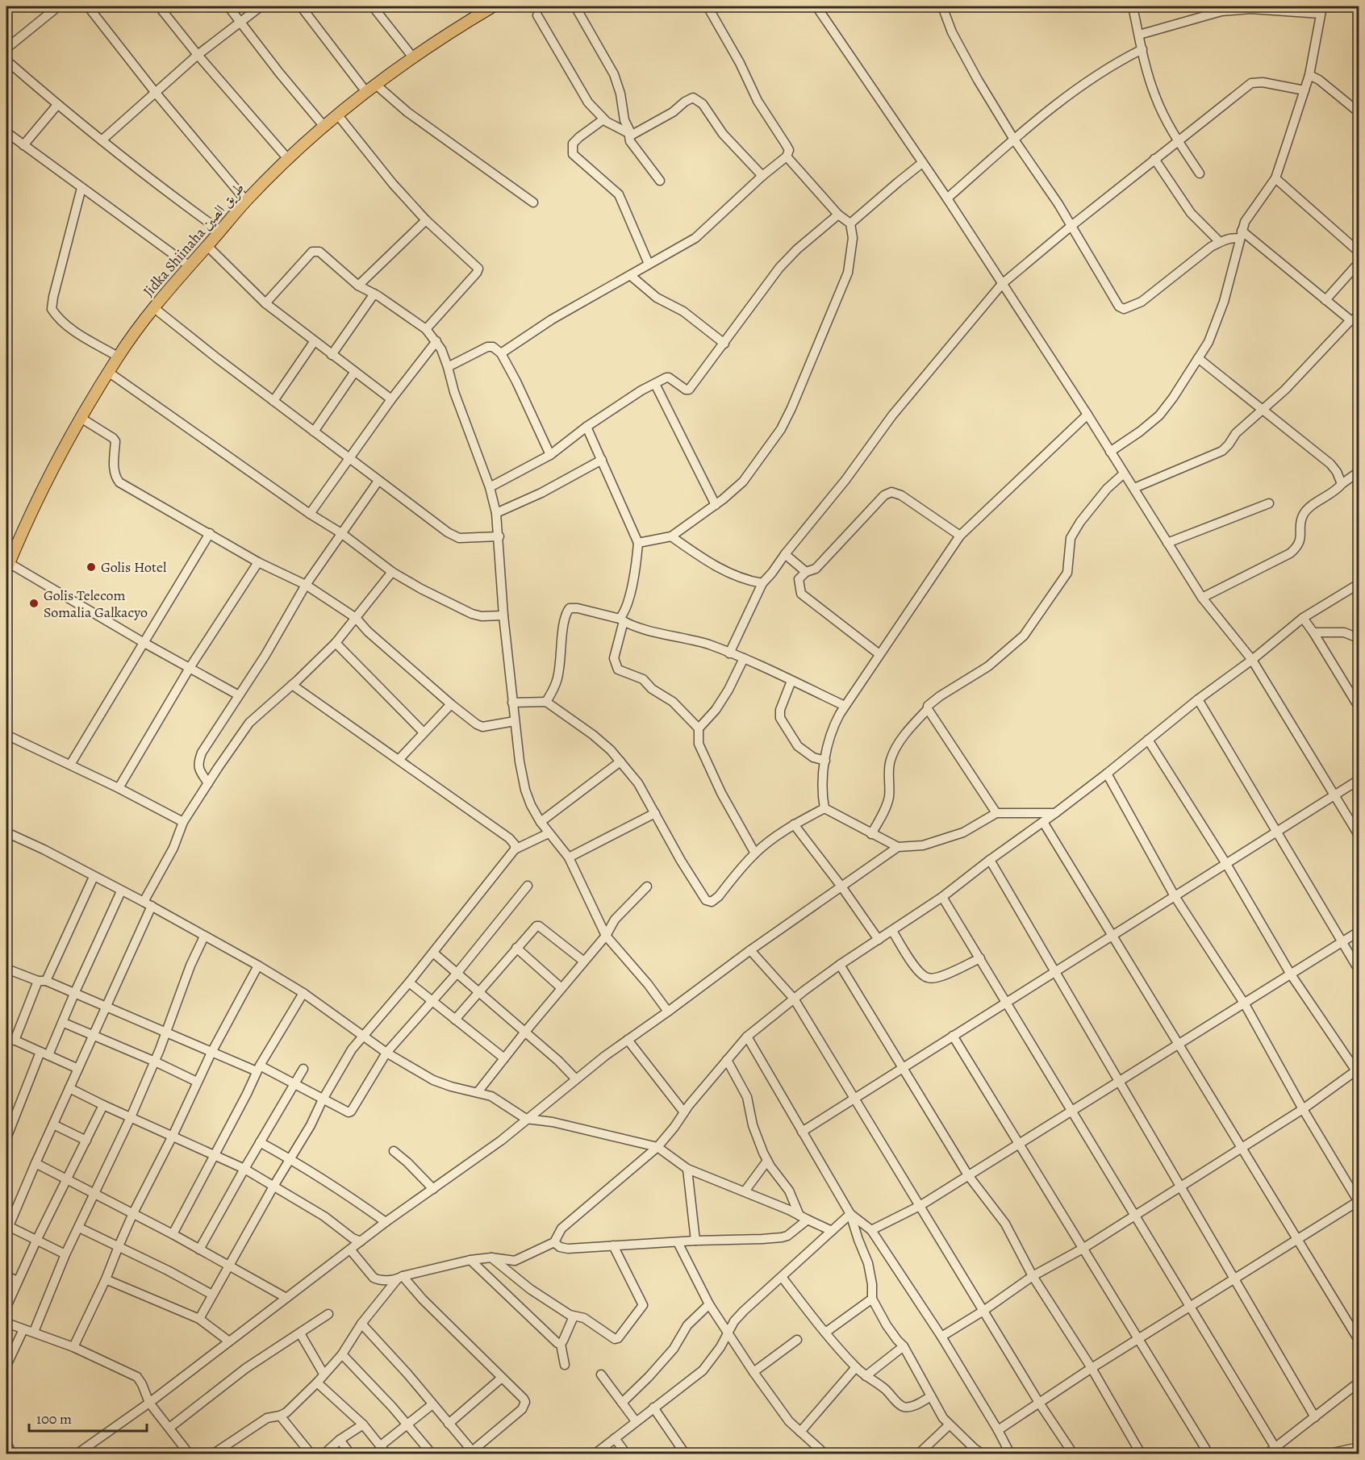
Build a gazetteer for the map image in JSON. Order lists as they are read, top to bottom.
{
  "streets": {
    "main road": ["Jidka Shiinaha طريق الصين"]
  },
  "places": ["Golis Hotel", "Golis Telecom Somalia Galkacyo"],
  "scale_bar": "100 m"
}
